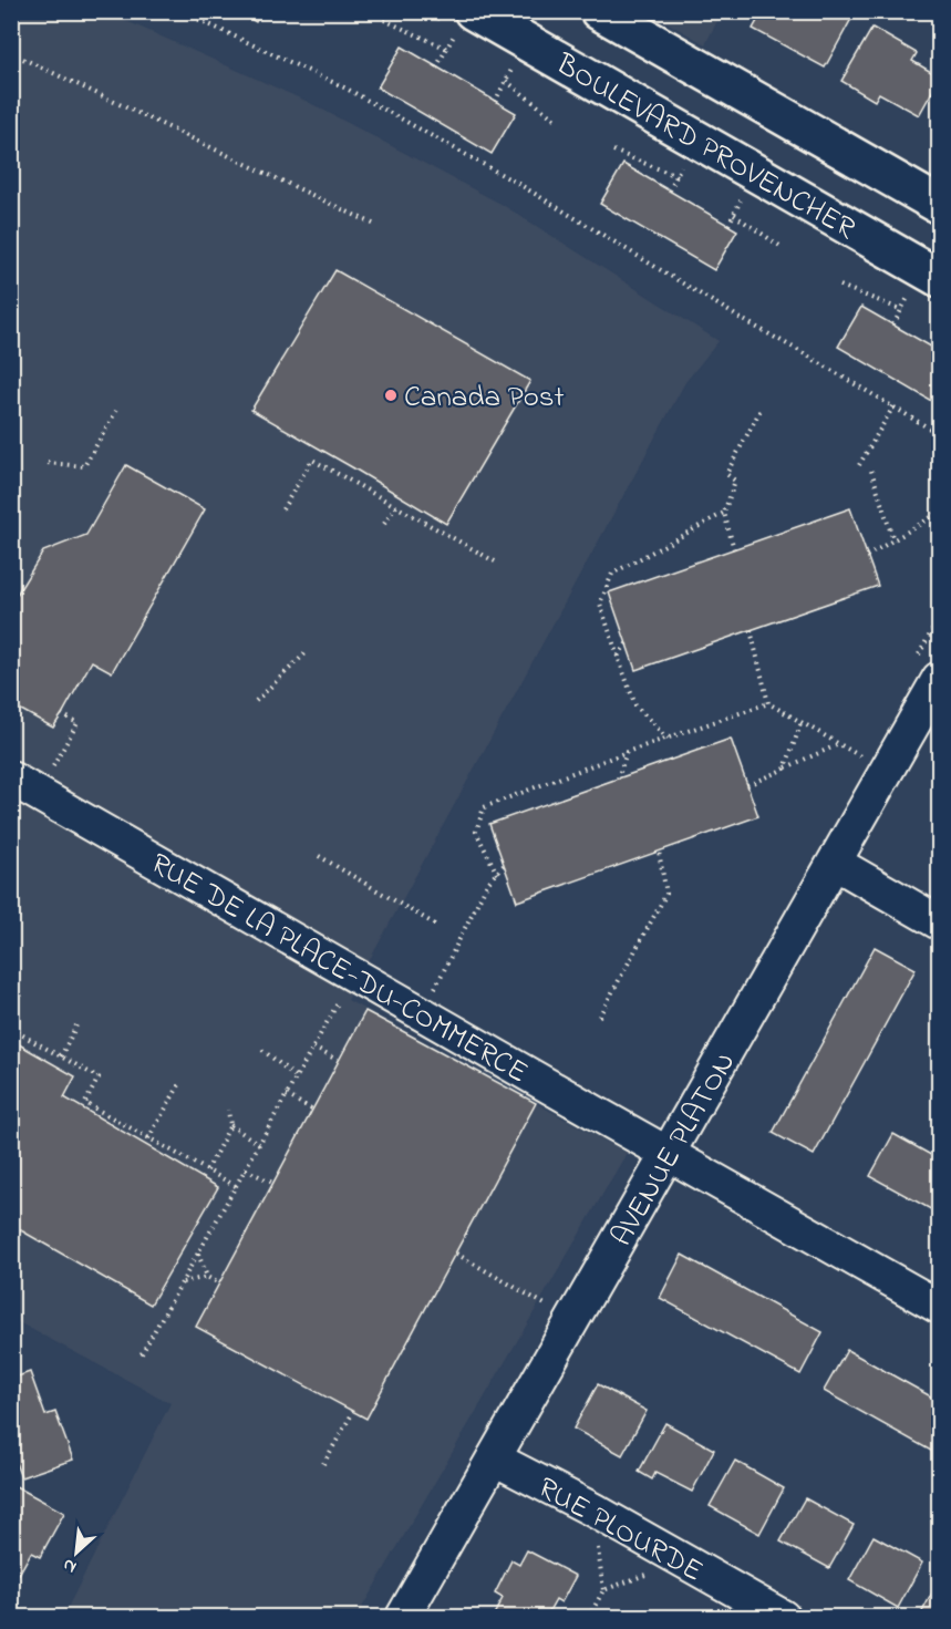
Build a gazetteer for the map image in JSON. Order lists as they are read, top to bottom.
{
  "streets": {
    "street": [
      "BOULEVARD PROVENCHER",
      "RUE DE LA PLACE-DU-COMMERCE",
      "AVENUE PLATON",
      "RUE PLOURDE"
    ]
  },
  "crossings": [
    ["RUE DE LA PLACE-DU-COMMERCE", "AVENUE PLATON"],
    ["AVENUE PLATON", "RUE PLOURDE"]
  ],
  "places": ["Canada Post"],
  "north": "bottom left"
}
